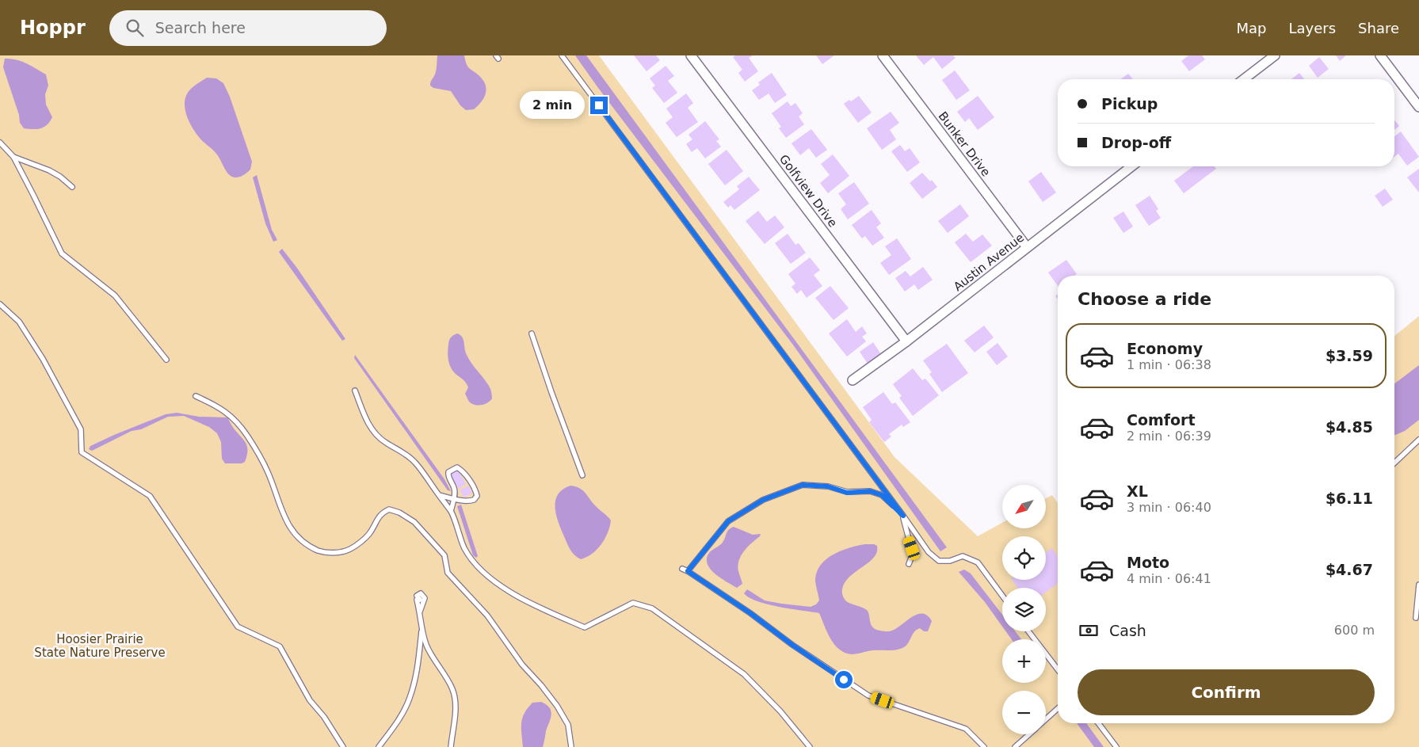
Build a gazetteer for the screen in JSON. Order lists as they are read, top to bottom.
{
  "streets": {
    "street": ["Bunker Drive", "Golfview Drive", "Austin Avenue"]
  },
  "crossings": [
    ["Bunker Drive", "Austin Avenue"],
    ["Golfview Drive", "Austin Avenue"]
  ],
  "parks": ["Hoosier Prairie State Nature Preserve"],
  "north": "bottom left",
  "page": {
    "header": "Hoppr",
    "search": "Search here",
    "nav": ["Map", "Layers", "Share"],
    "banner": ["Pickup", "Drop-off"],
    "bubble": "2 min",
    "heading": "Choose a ride",
    "list": [
      {
        "name": "Economy",
        "note": "1 min · 06:38",
        "value": "$3.59"
      },
      {
        "name": "Comfort",
        "note": "2 min · 06:39",
        "value": "$4.85"
      },
      {
        "name": "XL",
        "note": "3 min · 06:40",
        "value": "$6.11"
      },
      {
        "name": "Moto",
        "note": "4 min · 06:41",
        "value": "$4.67"
      }
    ],
    "map_buttons": ["+", "−"],
    "pay": ["Cash", "600 m"],
    "buttons": "Confirm"
  }
}
